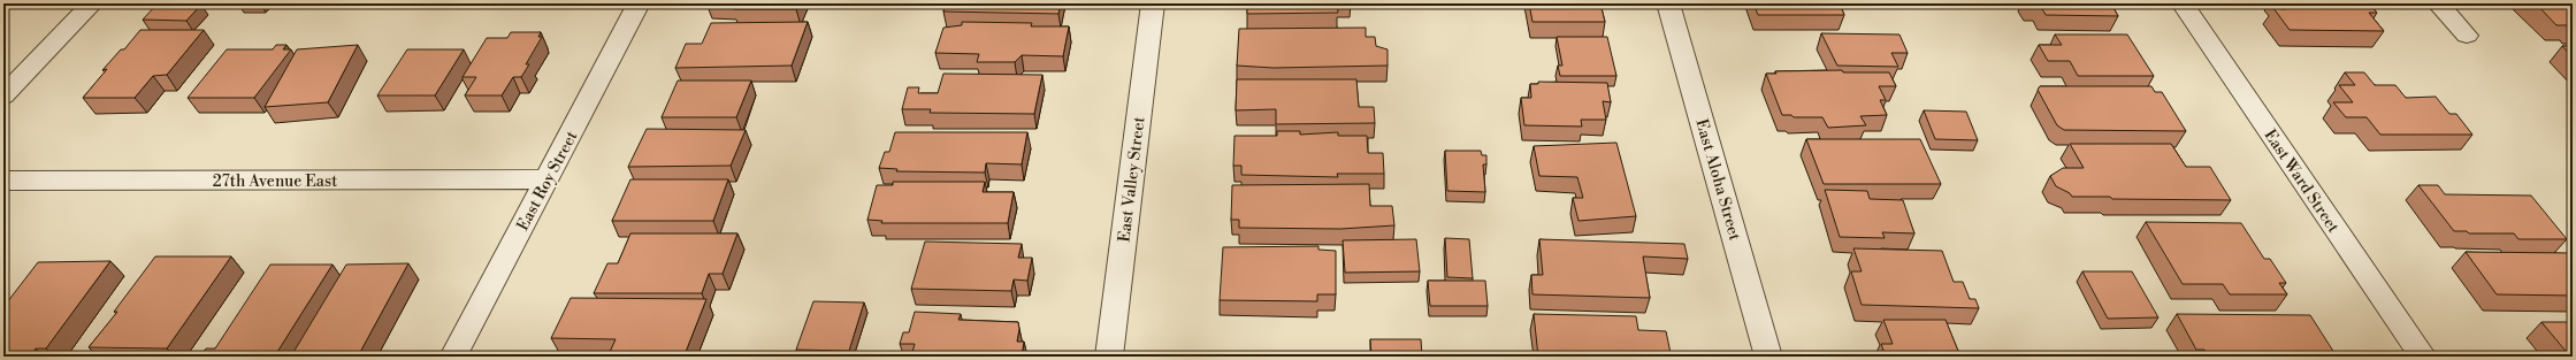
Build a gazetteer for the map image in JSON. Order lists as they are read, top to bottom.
{
  "streets": {
    "street": [
      "East Valley Street",
      "East Aloha Street",
      "27th Avenue East",
      "East Roy Street",
      "East Ward Street"
    ]
  },
  "crossings": [
    ["27th Avenue East", "East Roy Street"]
  ]
}
